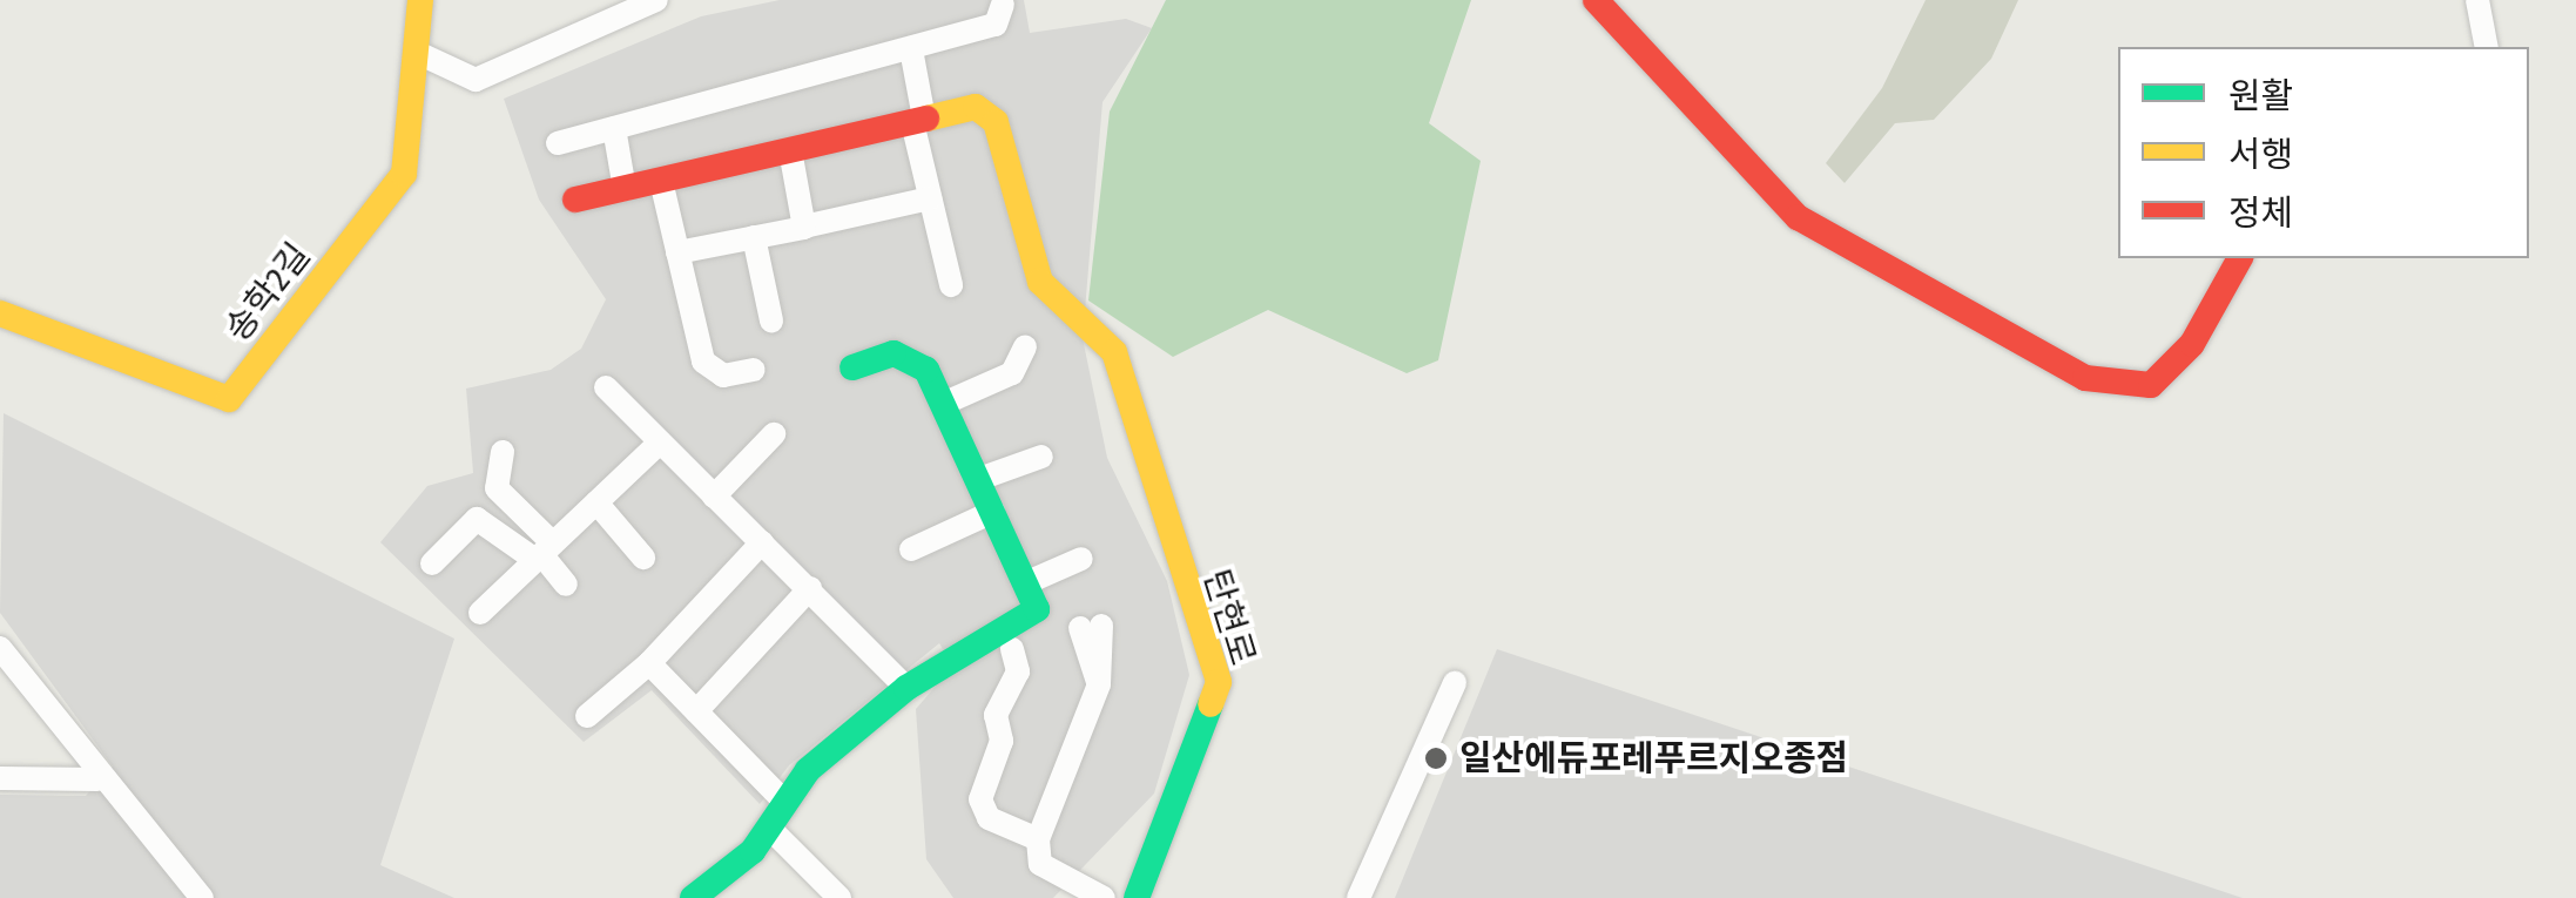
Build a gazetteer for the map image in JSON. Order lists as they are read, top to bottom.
{
  "streets": {
    "street": ["송학2길", "탄현로"]
  },
  "places": ["일산에듀포레푸르지오종점"],
  "legend": ["원활", "서행", "정체"]
}
